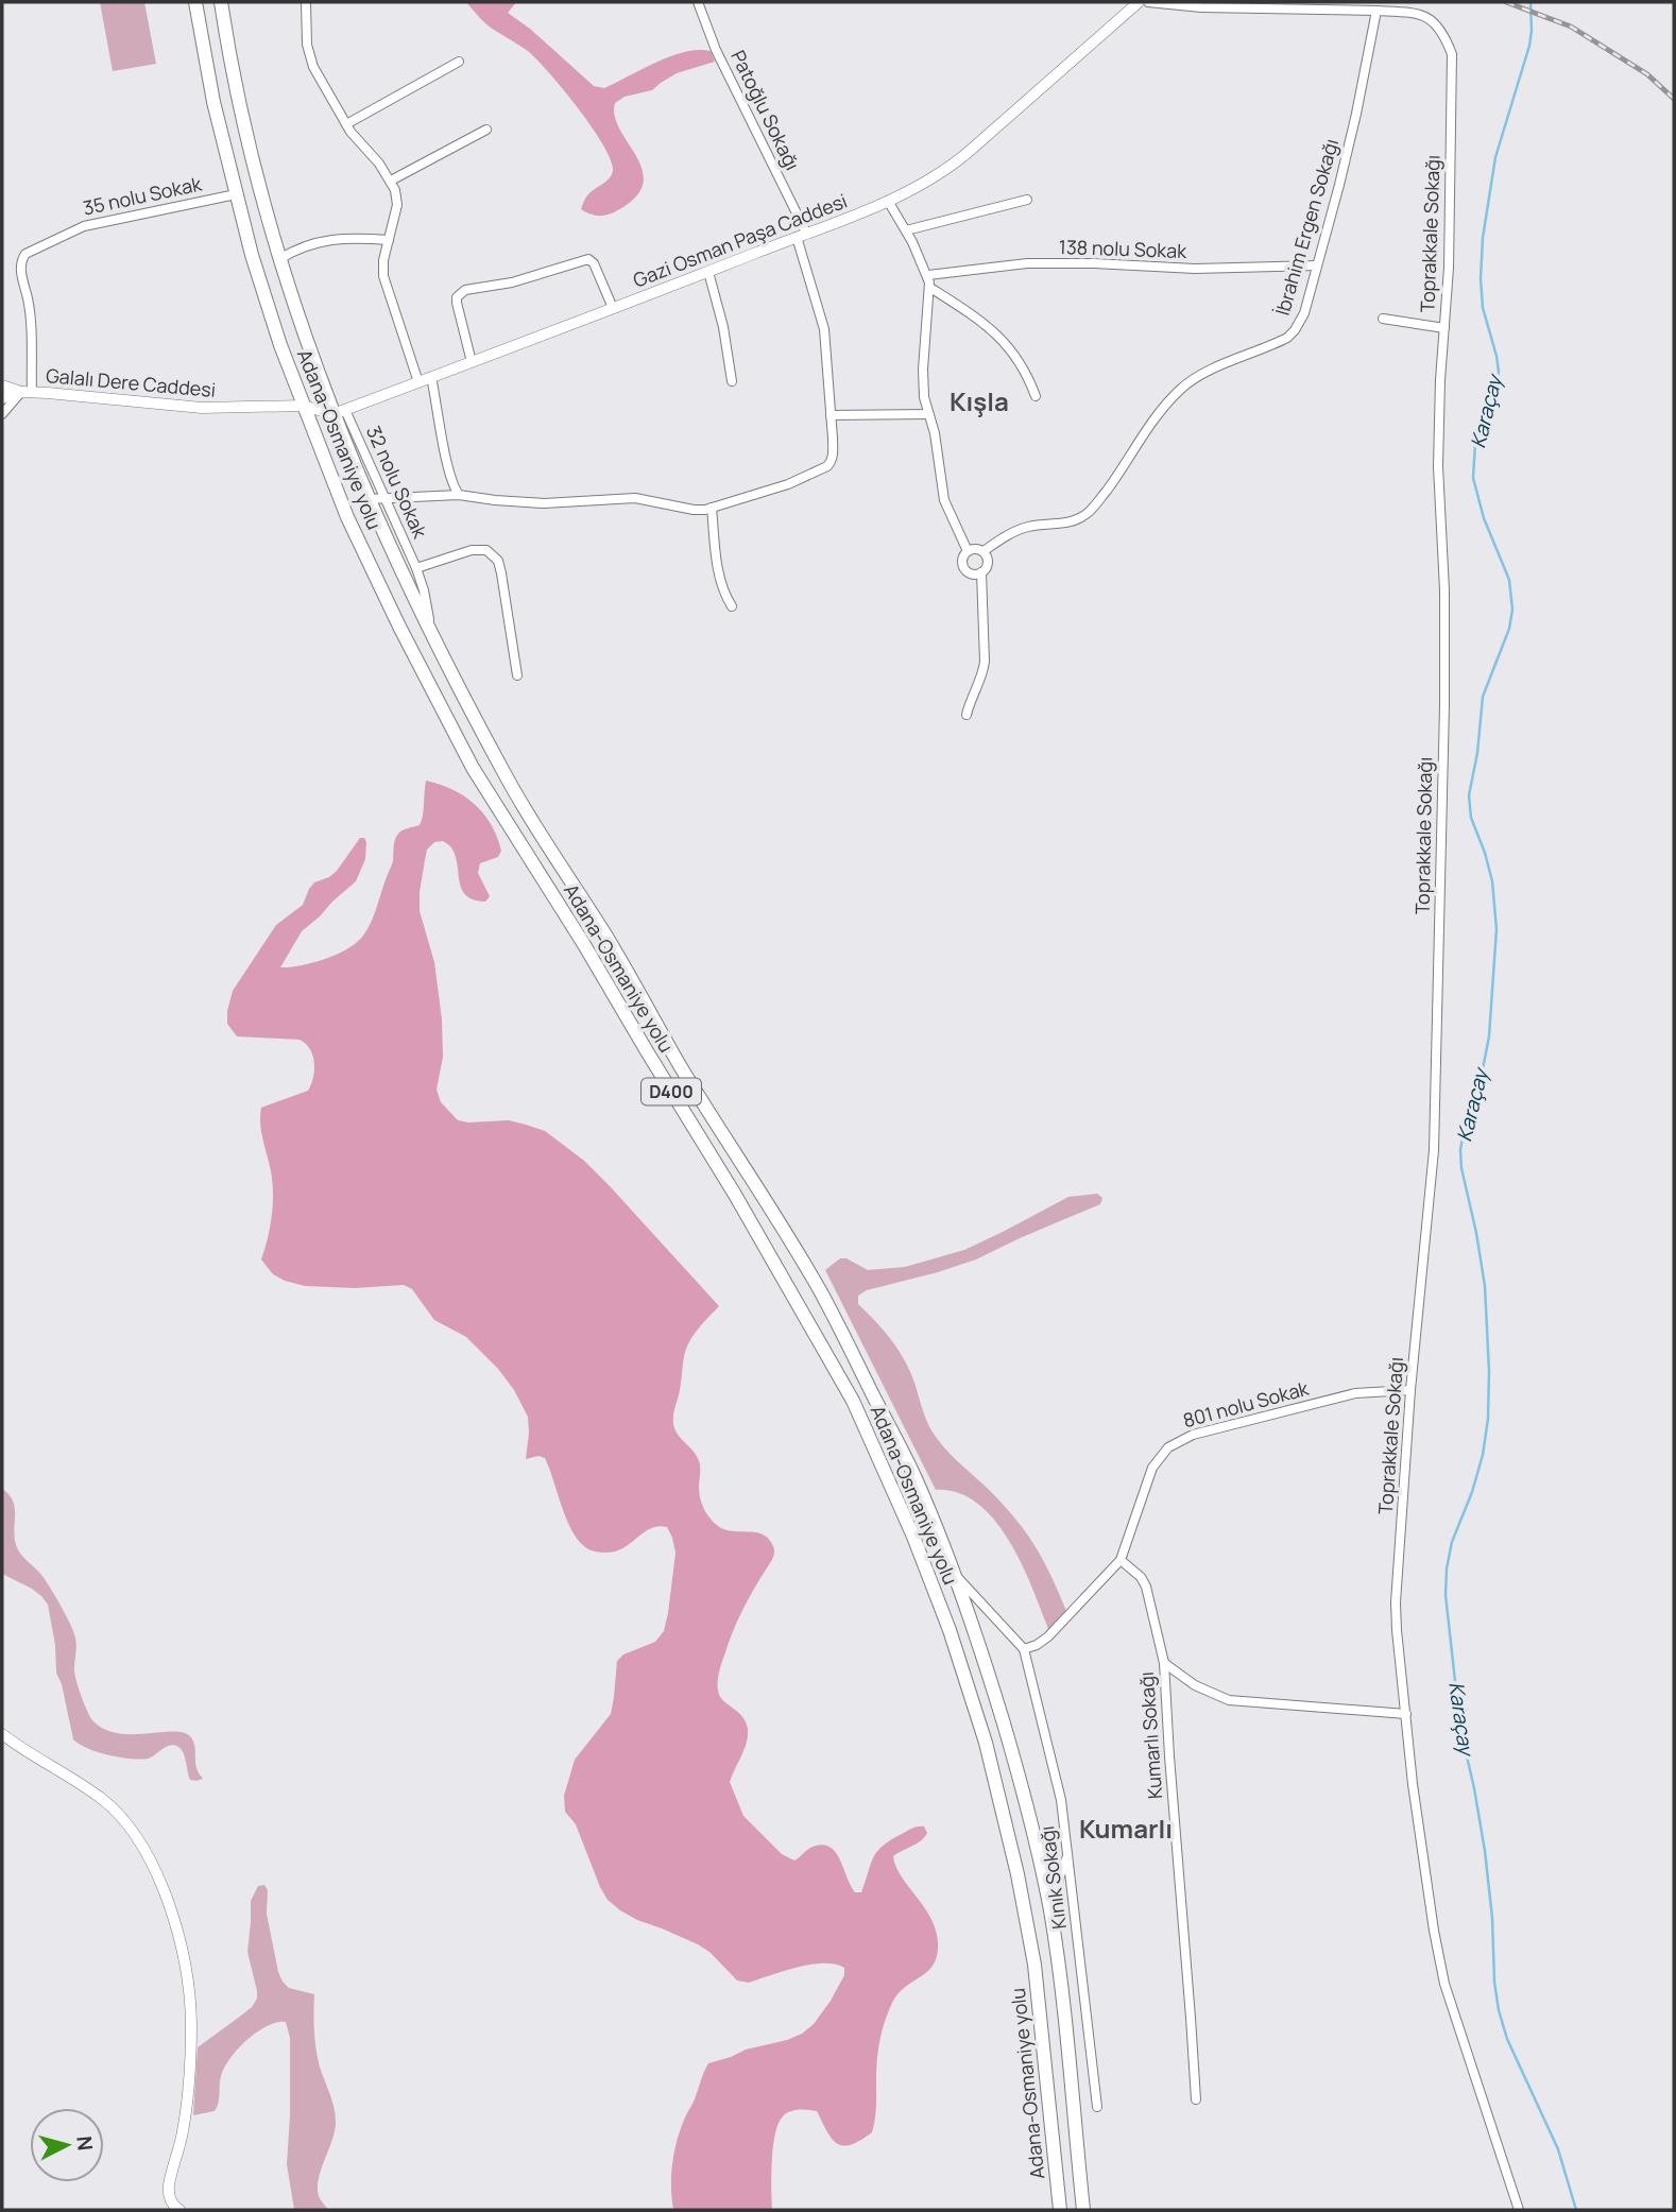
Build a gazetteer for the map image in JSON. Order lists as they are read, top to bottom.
{
  "streets": {
    "highway": ["Adana-Osmaniye yolu", "D400"],
    "street": [
      "Patoğlu Sokağı",
      "35 nolu Sokak",
      "İbrahim Ergen Sokağı",
      "Toprakkale Sokağı",
      "Gazi Osman Paşa Caddesi",
      "138 nolu Sokak",
      "Galalı Dere Caddesi",
      "32 nolu Sokak",
      "801 nolu Sokak",
      "Kumarlı Sokağı",
      "Kınık Sokağı"
    ]
  },
  "crossings": [
    ["Patoğlu Sokağı", "Gazi Osman Paşa Caddesi"],
    ["Patoğlu Sokağı", "Adana-Osmaniye yolu"],
    ["Patoğlu Sokağı", "32 nolu Sokak"],
    ["35 nolu Sokak", "Galalı Dere Caddesi"],
    ["35 nolu Sokak", "Adana-Osmaniye yolu"],
    ["İbrahim Ergen Sokağı", "Toprakkale Sokağı"],
    ["İbrahim Ergen Sokağı", "138 nolu Sokak"],
    ["Toprakkale Sokağı", "801 nolu Sokak"],
    ["Gazi Osman Paşa Caddesi", "Adana-Osmaniye yolu"],
    ["Gazi Osman Paşa Caddesi", "32 nolu Sokak"],
    ["Galalı Dere Caddesi", "Adana-Osmaniye yolu"],
    ["Adana-Osmaniye yolu", "32 nolu Sokak"],
    ["Adana-Osmaniye yolu", "Kınık Sokağı"],
    ["801 nolu Sokak", "Kumarlı Sokağı"]
  ],
  "districts": ["Kışla", "Kumarlı"],
  "water": ["Karaçay"],
  "north": "right"
}
